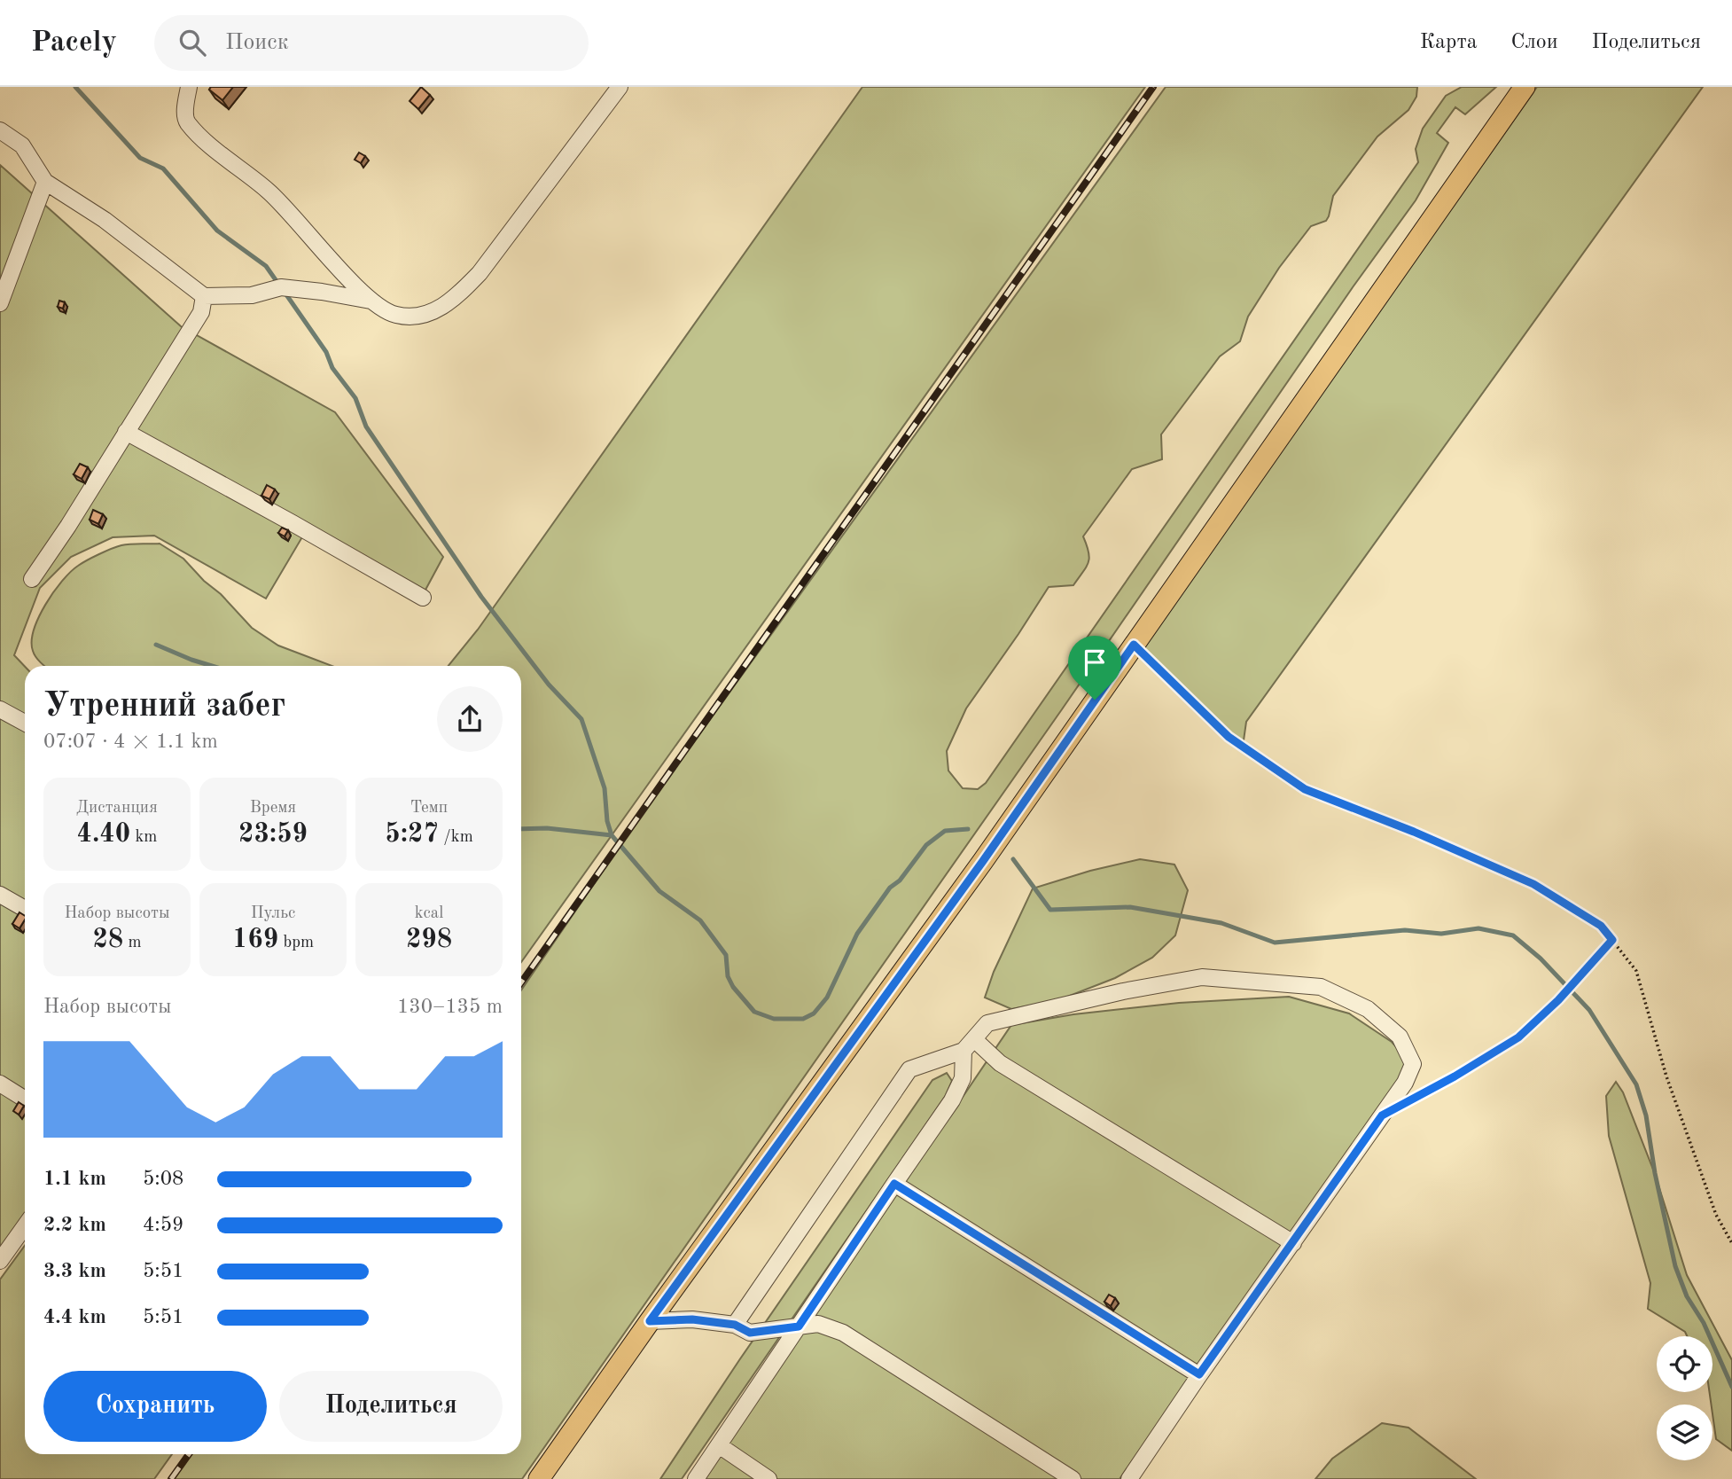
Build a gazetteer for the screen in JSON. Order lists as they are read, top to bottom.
{
  "page": {
    "header": "Pacely",
    "search": "Поиск",
    "nav": ["Карта", "Слои", "Поделиться"],
    "heading": ["Утренний забег", "07:07 · 4 × 1.1 km"],
    "stats": [
      ["Дистанция", "4.40 km"],
      ["Время", "23:59"],
      ["Темп", "5:27 /km"],
      ["Набор высоты", "28 m"],
      ["Пульс", "169 bpm"],
      ["kcal", "298"]
    ],
    "chart": ["Набор высоты", "130–135 m"],
    "list": [
      {
        "name": "1.1 km",
        "note": "5:08"
      },
      {
        "name": "2.2 km",
        "note": "4:59"
      },
      {
        "name": "3.3 km",
        "note": "5:51"
      },
      {
        "name": "4.4 km",
        "note": "5:51"
      }
    ],
    "buttons": ["Сохранить", "Поделиться"]
  }
}
